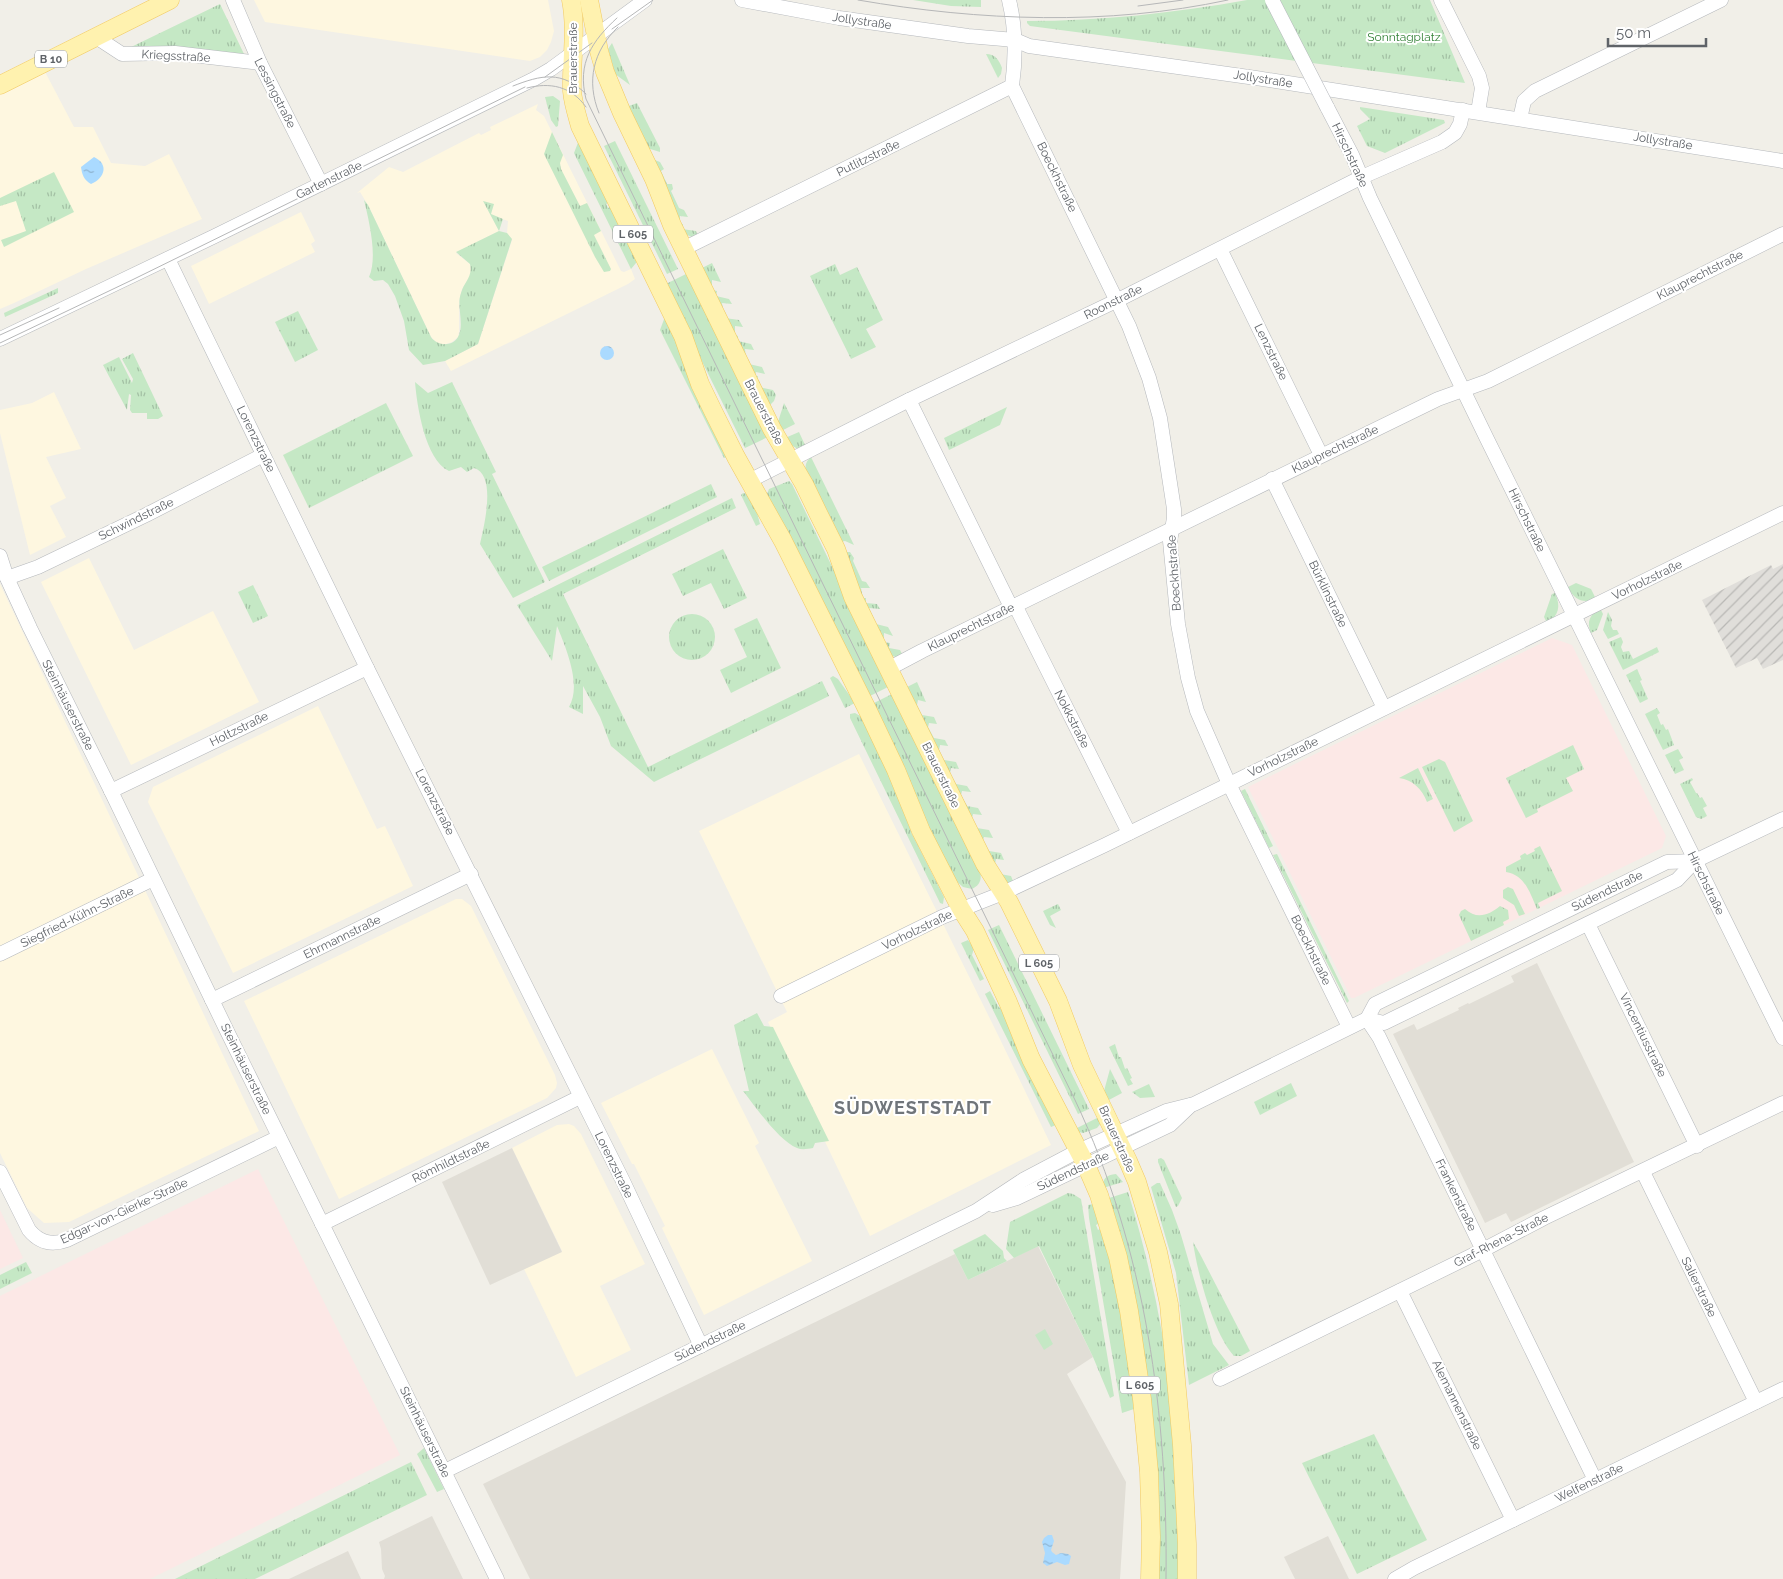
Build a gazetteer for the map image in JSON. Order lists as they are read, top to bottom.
{
  "streets": {
    "main road": ["Brauerstraße", "B 10", "L 605"],
    "street": [
      "Jollystraße",
      "Kriegsstraße",
      "Lessingstraße",
      "Hirschstraße",
      "Putlitzstraße",
      "Boeckhstraße",
      "Gartenstraße",
      "Klauprechtstraße",
      "Roonstraße",
      "Lenzstraße",
      "Lorenzstraße",
      "Schwindstraße",
      "Vorholzstraße",
      "Bürklinstraße",
      "Steinhäuserstraße",
      "Nokkstraße",
      "Holtzstraße",
      "Südendstraße",
      "Siegfried-Kühn-Straße",
      "Ehrmannstraße",
      "Vincentiusstraße",
      "Römhildtstraße",
      "Frankenstraße",
      "Edgar-von-Gierke-Straße",
      "Graf-Rhena-Straße",
      "Salierstraße",
      "Alemannenstraße",
      "Welfenstraße"
    ]
  },
  "crossings": [
    ["Jollystraße", "Roonstraße"],
    ["Kriegsstraße", "B 10"],
    ["Kriegsstraße", "Lessingstraße"],
    ["Brauerstraße", "Putlitzstraße"],
    ["Brauerstraße", "Gartenstraße"],
    ["Brauerstraße", "Klauprechtstraße"],
    ["Brauerstraße", "Roonstraße"],
    ["Brauerstraße", "Vorholzstraße"],
    ["Brauerstraße", "Südendstraße"],
    ["Lessingstraße", "Gartenstraße"],
    ["Hirschstraße", "Klauprechtstraße"],
    ["Hirschstraße", "Roonstraße"],
    ["Hirschstraße", "Vorholzstraße"],
    ["Hirschstraße", "Südendstraße"],
    ["Putlitzstraße", "Boeckhstraße"],
    ["Boeckhstraße", "Klauprechtstraße"],
    ["Boeckhstraße", "Roonstraße"],
    ["Boeckhstraße", "Vorholzstraße"],
    ["Boeckhstraße", "Südendstraße"],
    ["Gartenstraße", "Lorenzstraße"],
    ["Klauprechtstraße", "Lenzstraße"],
    ["Klauprechtstraße", "Bürklinstraße"],
    ["Klauprechtstraße", "Nokkstraße"],
    ["Roonstraße", "Lenzstraße"],
    ["Roonstraße", "Nokkstraße"],
    ["Lorenzstraße", "Schwindstraße"],
    ["Lorenzstraße", "Holtzstraße"],
    ["Lorenzstraße", "Südendstraße"],
    ["Lorenzstraße", "Ehrmannstraße"],
    ["Lorenzstraße", "Römhildtstraße"],
    ["Schwindstraße", "Steinhäuserstraße"],
    ["Vorholzstraße", "Bürklinstraße"],
    ["Vorholzstraße", "Nokkstraße"],
    ["Steinhäuserstraße", "Holtzstraße"],
    ["Steinhäuserstraße", "Südendstraße"],
    ["Steinhäuserstraße", "Siegfried-Kühn-Straße"],
    ["Steinhäuserstraße", "Ehrmannstraße"],
    ["Steinhäuserstraße", "Römhildtstraße"],
    ["Steinhäuserstraße", "Edgar-von-Gierke-Straße"],
    ["Südendstraße", "Vincentiusstraße"],
    ["Südendstraße", "Frankenstraße"],
    ["Vincentiusstraße", "Graf-Rhena-Straße"],
    ["Frankenstraße", "Graf-Rhena-Straße"],
    ["Frankenstraße", "Welfenstraße"],
    ["Graf-Rhena-Straße", "Salierstraße"],
    ["Graf-Rhena-Straße", "Alemannenstraße"],
    ["Salierstraße", "Welfenstraße"],
    ["Alemannenstraße", "Welfenstraße"]
  ],
  "districts": ["SÜDWESTSTADT"],
  "parks": ["Sonntagplatz"],
  "scale_bar": "50 m"
}
